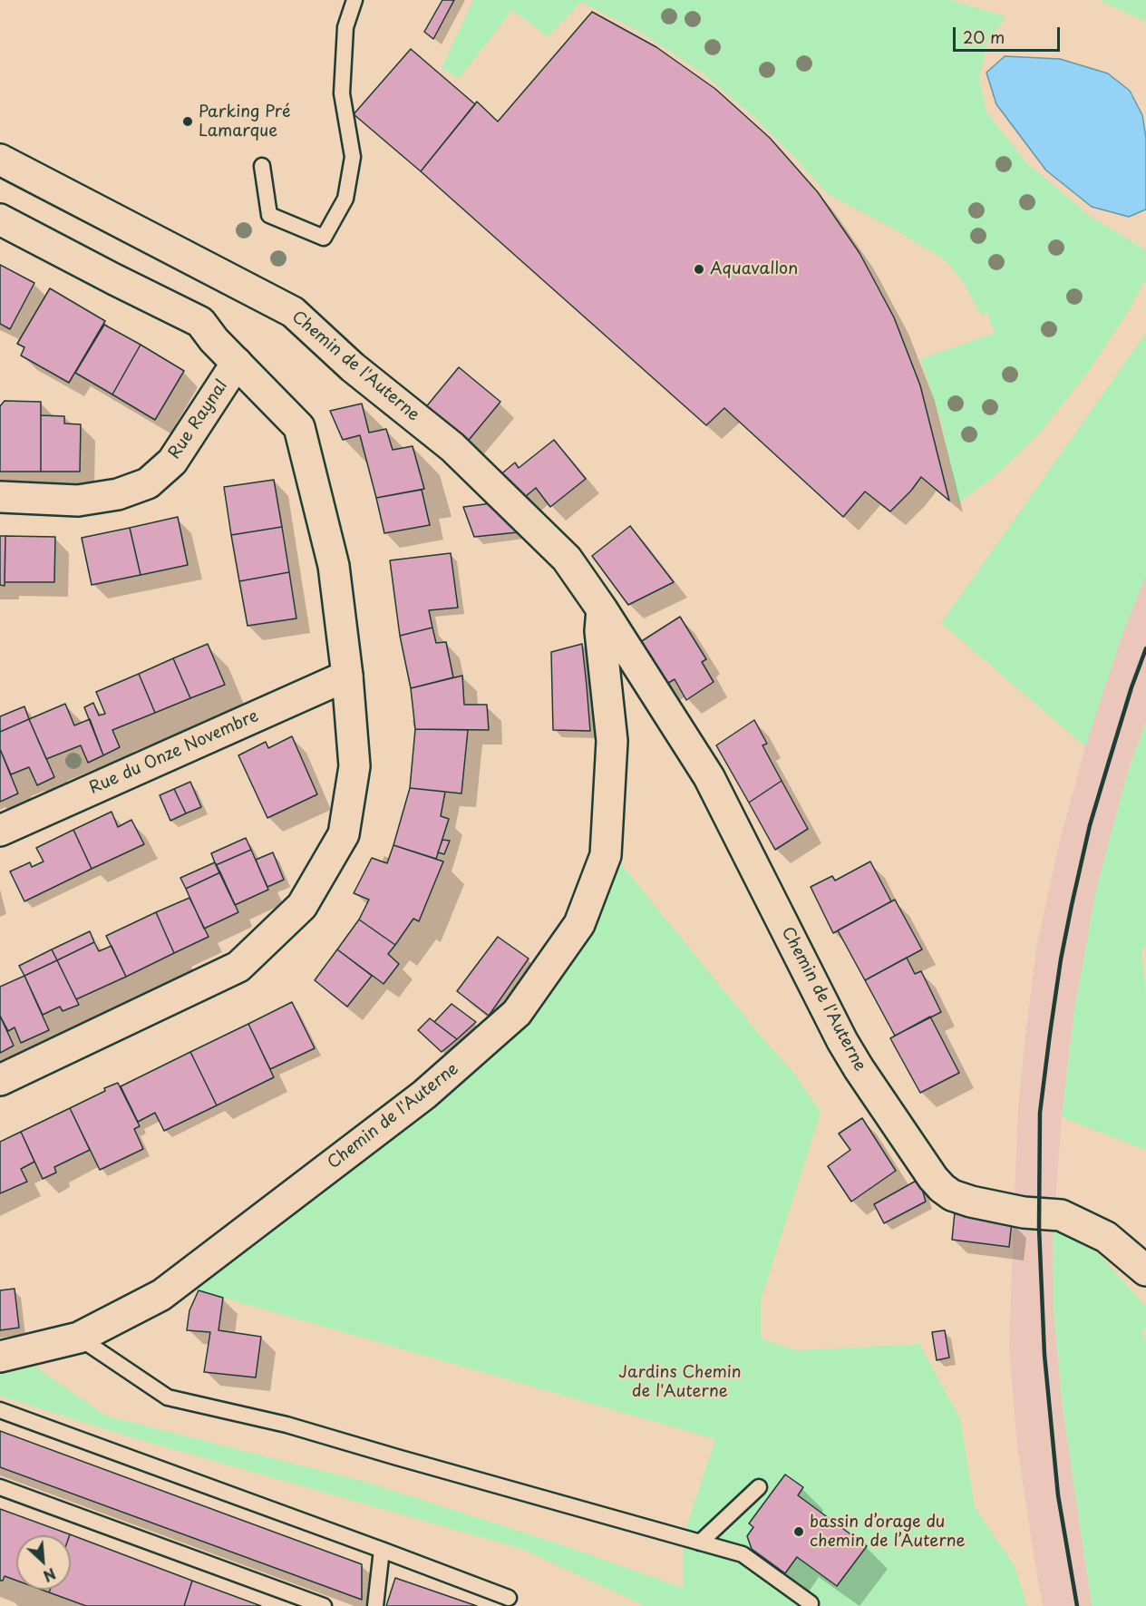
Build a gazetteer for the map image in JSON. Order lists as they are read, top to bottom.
{
  "streets": {
    "street": ["Chemin de l'Auterne", "Rue Raynal", "Rue du Onze Novembre"]
  },
  "parks": ["Jardins Chemin de l'Auterne"],
  "places": ["Parking Pré Lamarque", "Aquavallon", "bassin d’orage du chemin de l’Auterne"],
  "scale_bar": "20 m",
  "north": "bottom right"
}
